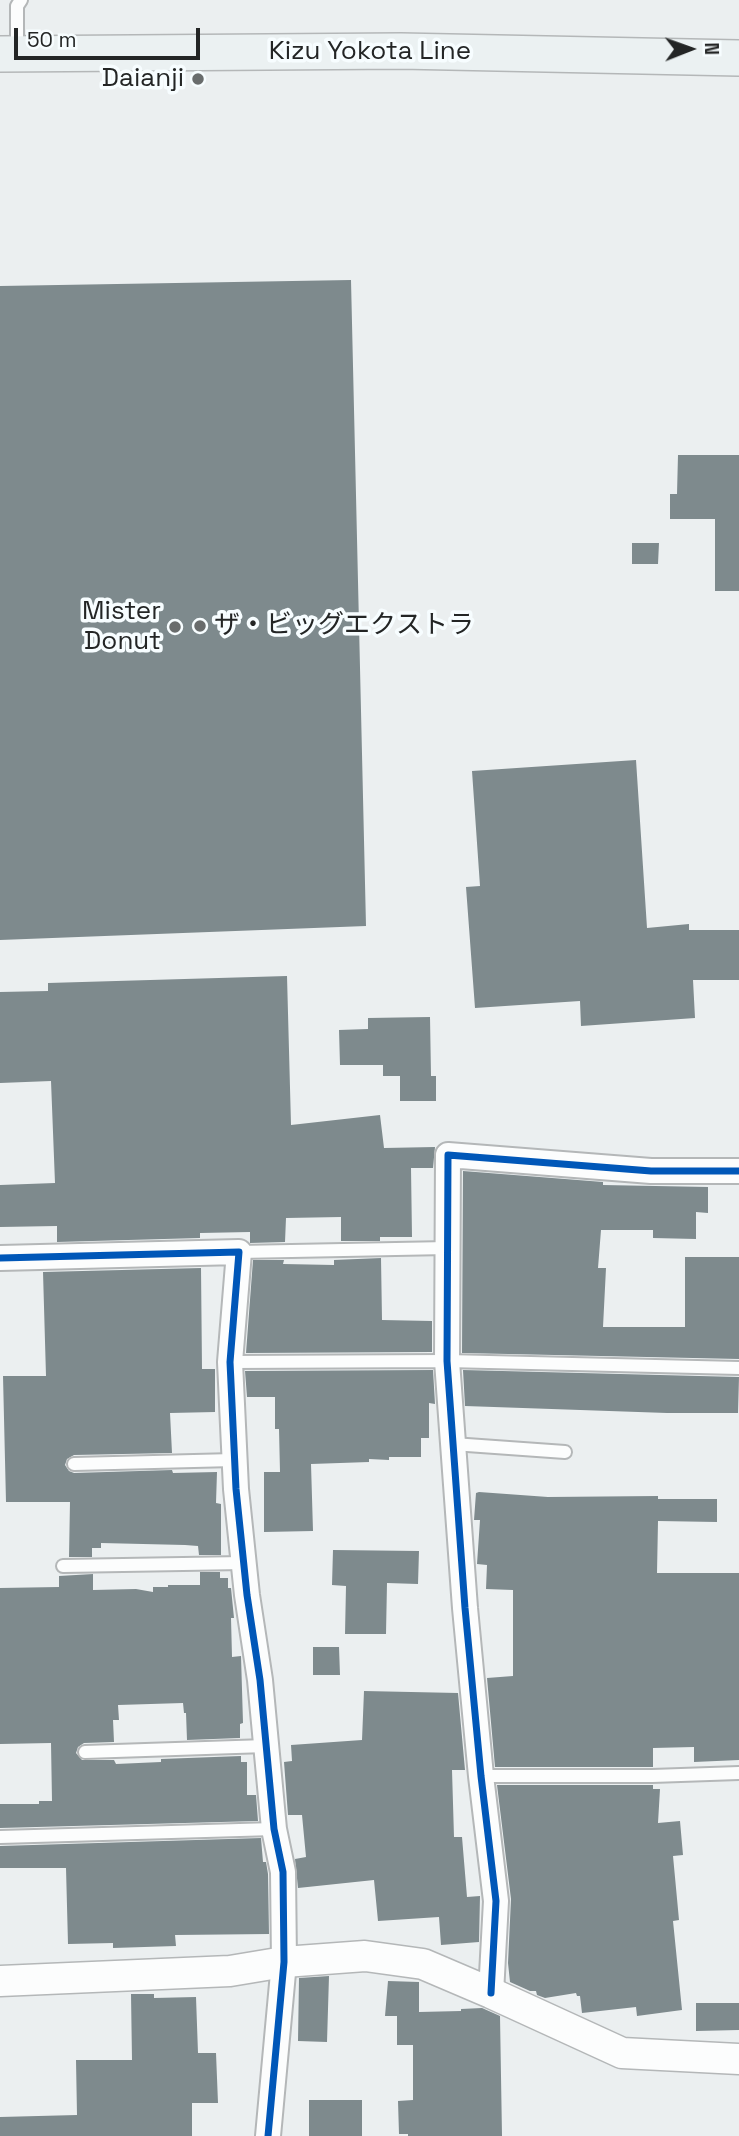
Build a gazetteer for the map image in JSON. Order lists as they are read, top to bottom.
{
  "streets": {
    "main road": ["Kizu Yokota Line"]
  },
  "places": ["Daianji", "ザ・ビッグエクストラ", "Mister Donut"],
  "scale_bar": "50 m",
  "north": "right"
}
